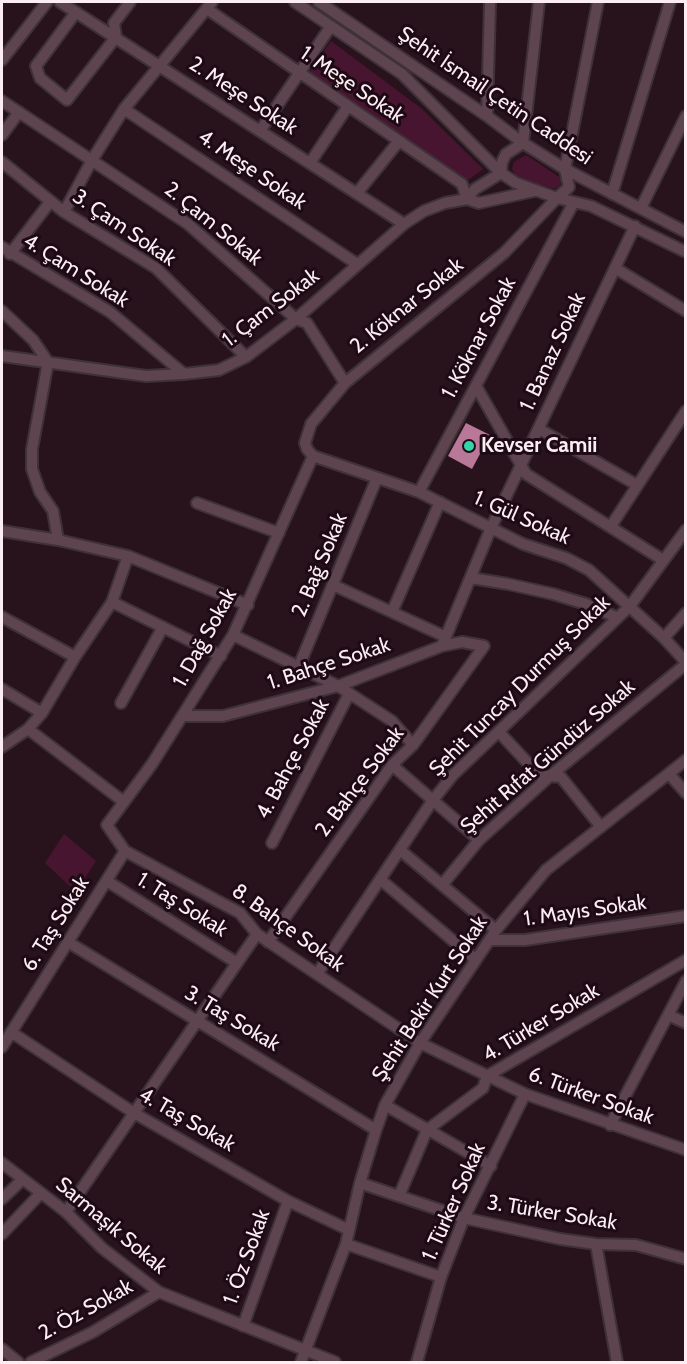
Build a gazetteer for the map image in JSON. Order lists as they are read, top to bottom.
{
  "streets": {
    "street": [
      "1. Meşe Sokak",
      "2. Meşe Sokak",
      "Şehit İsmail Çetin Caddesi",
      "4. Meşe Sokak",
      "2. Çam Sokak",
      "3. Çam Sokak",
      "4. Çam Sokak",
      "2. Köknar Sokak",
      "1. Çam Sokak",
      "1. Köknar Sokak",
      "1. Banaz Sokak",
      "1. Gül Sokak",
      "2. Bağ Sokak",
      "1. Dağ Sokak",
      "1. Bahçe Sokak",
      "Şehit Tuncay Durmuş Sokak",
      "Şehit Rıfat Gündüz Sokak",
      "4. Bahçe Sokak",
      "2. Bahçe Sokak",
      "1. Taş Sokak",
      "1. Mayıs Sokak",
      "6. Taş Sokak",
      "8. Bahçe Sokak",
      "Şehit Bekir Kurt Sokak",
      "3. Taş Sokak",
      "4. Türker Sokak",
      "6. Türker Sokak",
      "4. Taş Sokak",
      "1. Türker Sokak",
      "3. Türker Sokak",
      "Sarmaşık Sokak",
      "1. Öz Sokak",
      "2. Öz Sokak"
    ]
  },
  "crossings": [
    ["1. Meşe Sokak", "1. Çam Sokak"],
    ["2. Meşe Sokak", "1. Çam Sokak"],
    ["Şehit İsmail Çetin Caddesi", "2. Köknar Sokak"],
    ["Şehit İsmail Çetin Caddesi", "1. Köknar Sokak"],
    ["Şehit İsmail Çetin Caddesi", "1. Banaz Sokak"],
    ["4. Meşe Sokak", "1. Çam Sokak"],
    ["2. Çam Sokak", "2. Köknar Sokak"],
    ["2. Çam Sokak", "1. Çam Sokak"],
    ["3. Çam Sokak", "1. Çam Sokak"],
    ["4. Çam Sokak", "1. Çam Sokak"],
    ["2. Köknar Sokak", "1. Gül Sokak"],
    ["2. Köknar Sokak", "1. Dağ Sokak"],
    ["1. Köknar Sokak", "1. Gül Sokak"],
    ["1. Banaz Sokak", "1. Gül Sokak"],
    ["1. Banaz Sokak", "1. Bahçe Sokak"],
    ["1. Gül Sokak", "2. Bağ Sokak"],
    ["1. Gül Sokak", "1. Dağ Sokak"],
    ["1. Gül Sokak", "Şehit Tuncay Durmuş Sokak"],
    ["1. Gül Sokak", "Şehit Rıfat Gündüz Sokak"],
    ["1. Dağ Sokak", "1. Bahçe Sokak"],
    ["1. Dağ Sokak", "8. Bahçe Sokak"],
    ["1. Bahçe Sokak", "2. Bahçe Sokak"],
    ["Şehit Tuncay Durmuş Sokak", "8. Bahçe Sokak"],
    ["2. Bahçe Sokak", "8. Bahçe Sokak"],
    ["1. Taş Sokak", "6. Taş Sokak"],
    ["1. Mayıs Sokak", "Şehit Bekir Kurt Sokak"],
    ["6. Taş Sokak", "8. Bahçe Sokak"],
    ["6. Taş Sokak", "3. Taş Sokak"],
    ["6. Taş Sokak", "4. Taş Sokak"],
    ["8. Bahçe Sokak", "Şehit Bekir Kurt Sokak"],
    ["8. Bahçe Sokak", "6. Türker Sokak"],
    ["Şehit Bekir Kurt Sokak", "3. Taş Sokak"],
    ["Şehit Bekir Kurt Sokak", "6. Türker Sokak"],
    ["Şehit Bekir Kurt Sokak", "4. Taş Sokak"],
    ["Şehit Bekir Kurt Sokak", "3. Türker Sokak"],
    ["Şehit Bekir Kurt Sokak", "Sarmaşık Sokak"],
    ["4. Türker Sokak", "6. Türker Sokak"],
    ["4. Türker Sokak", "3. Türker Sokak"],
    ["6. Türker Sokak", "1. Türker Sokak"],
    ["4. Taş Sokak", "1. Öz Sokak"],
    ["1. Türker Sokak", "3. Türker Sokak"],
    ["Sarmaşık Sokak", "1. Öz Sokak"],
    ["Sarmaşık Sokak", "2. Öz Sokak"]
  ],
  "places": ["Kevser Camii"]
}
